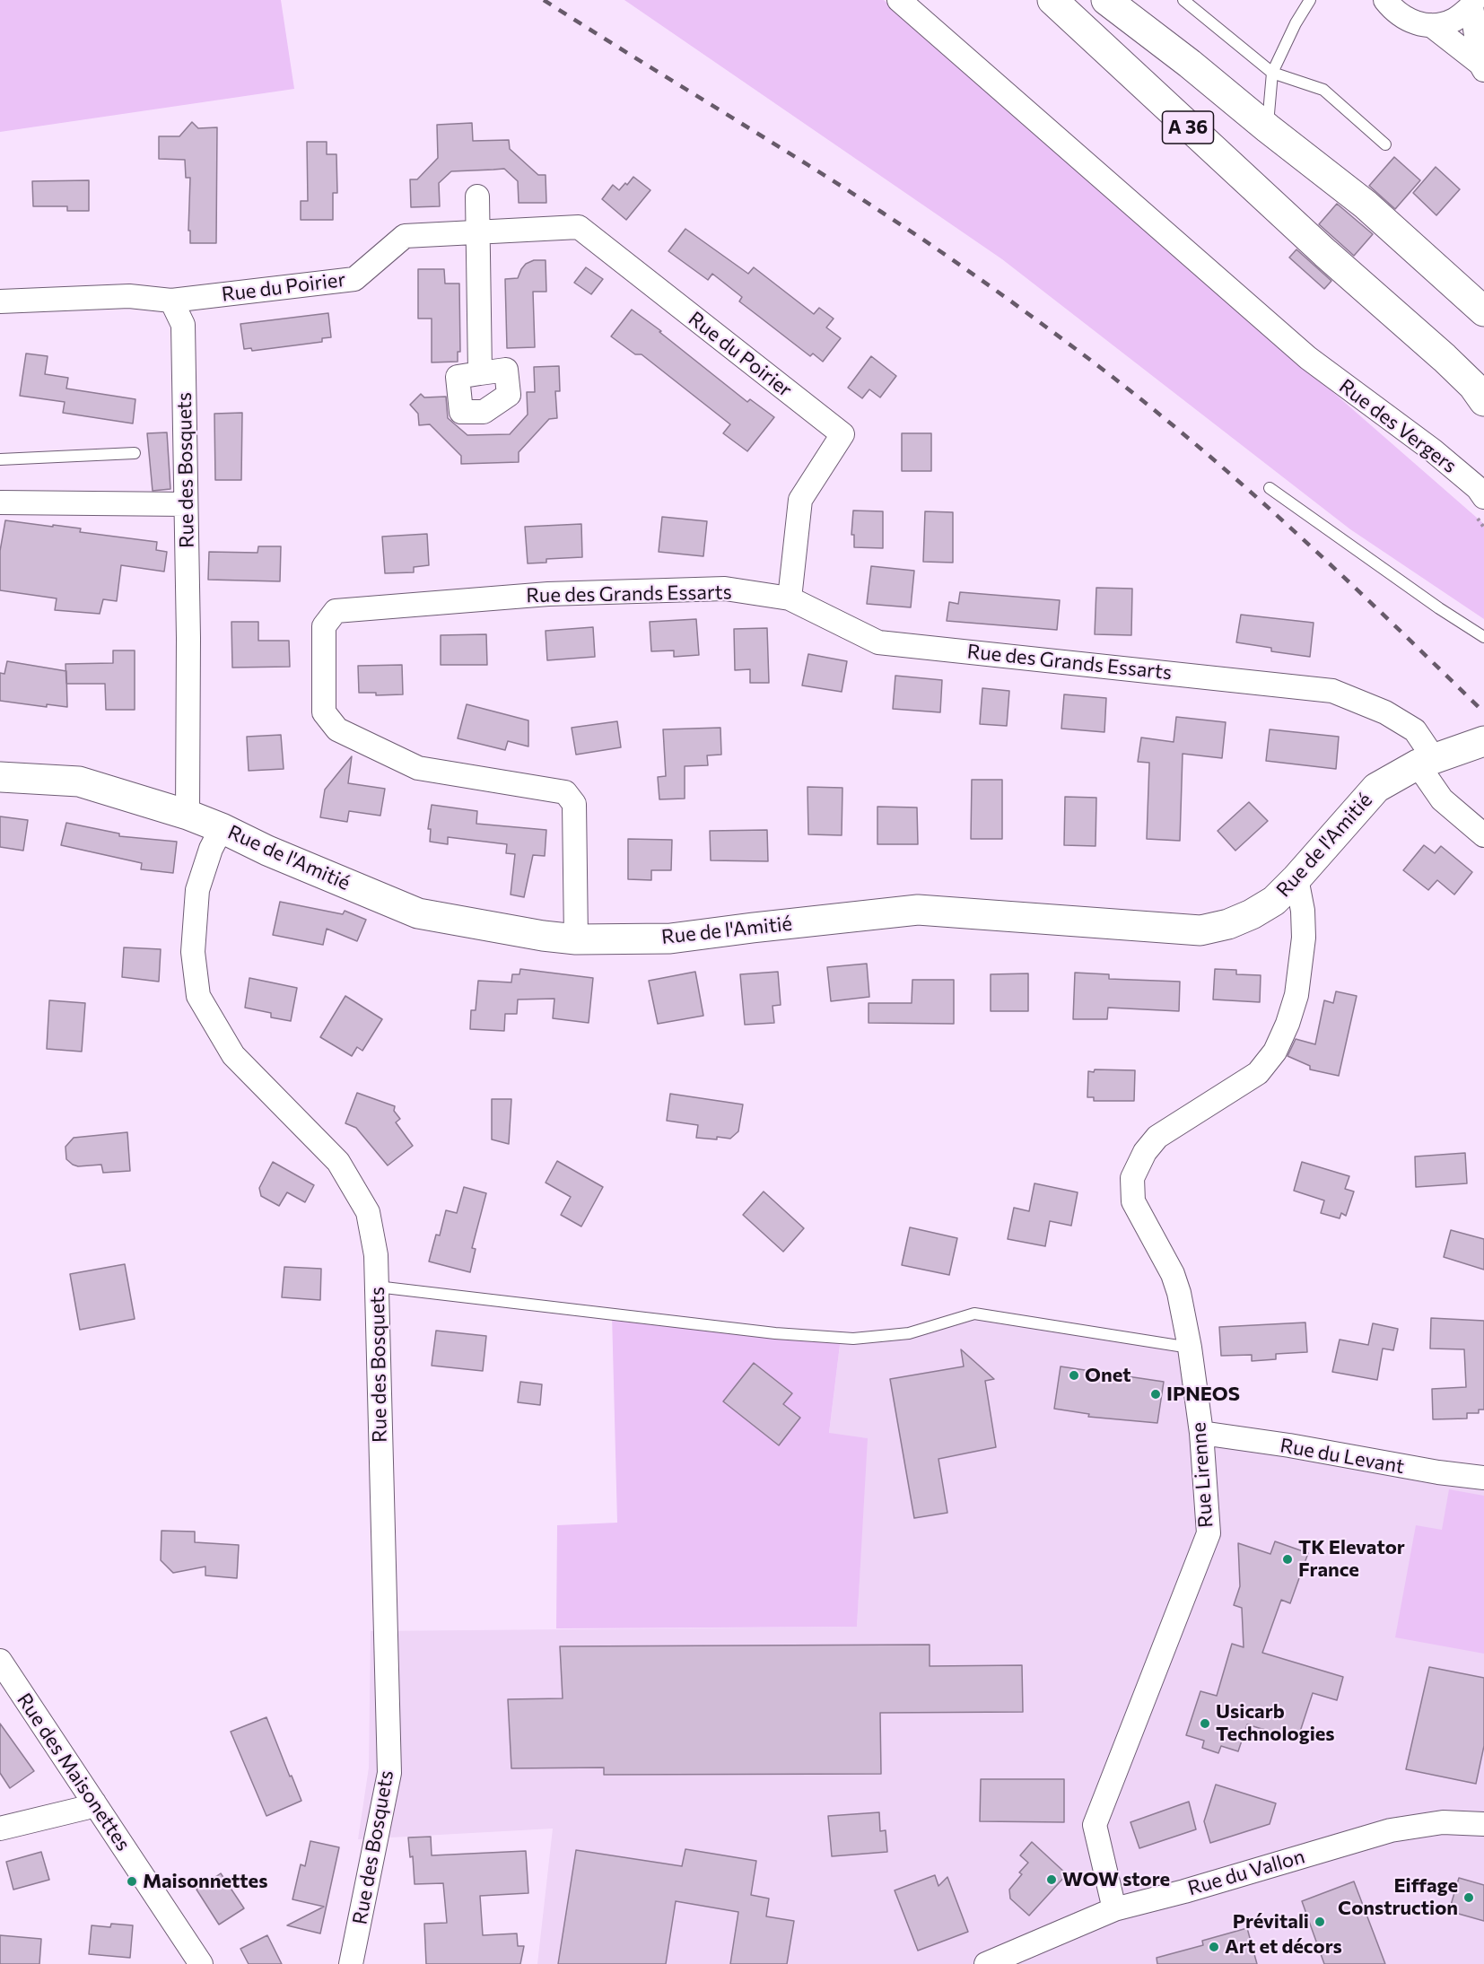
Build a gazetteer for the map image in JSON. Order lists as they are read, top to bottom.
{
  "streets": {
    "main road": ["A 36", "Rue de l'Amitié"],
    "street": [
      "Rue du Poirier",
      "Rue des Vergers",
      "Rue des Bosquets",
      "Rue des Grands Essarts",
      "Rue du Levant",
      "Rue Lirenne",
      "Rue des Maisonettes",
      "Rue du Vallon"
    ]
  },
  "crossings": [
    ["Rue du Poirier", "Rue des Bosquets"],
    ["Rue du Poirier", "Rue des Grands Essarts"],
    ["Rue des Bosquets", "Rue de l'Amitié"],
    ["Rue des Grands Essarts", "Rue de l'Amitié"],
    ["Rue de l'Amitié", "Rue Lirenne"],
    ["Rue du Levant", "Rue Lirenne"],
    ["Rue Lirenne", "Rue du Vallon"]
  ],
  "places": [
    "Onet",
    "IPNEOS",
    "TK Elevator France",
    "Usicarb Technologies",
    "WOW store",
    "Maisonnettes",
    "Eiffage Construction",
    "Prévitali",
    "Art et décors"
  ]
}
